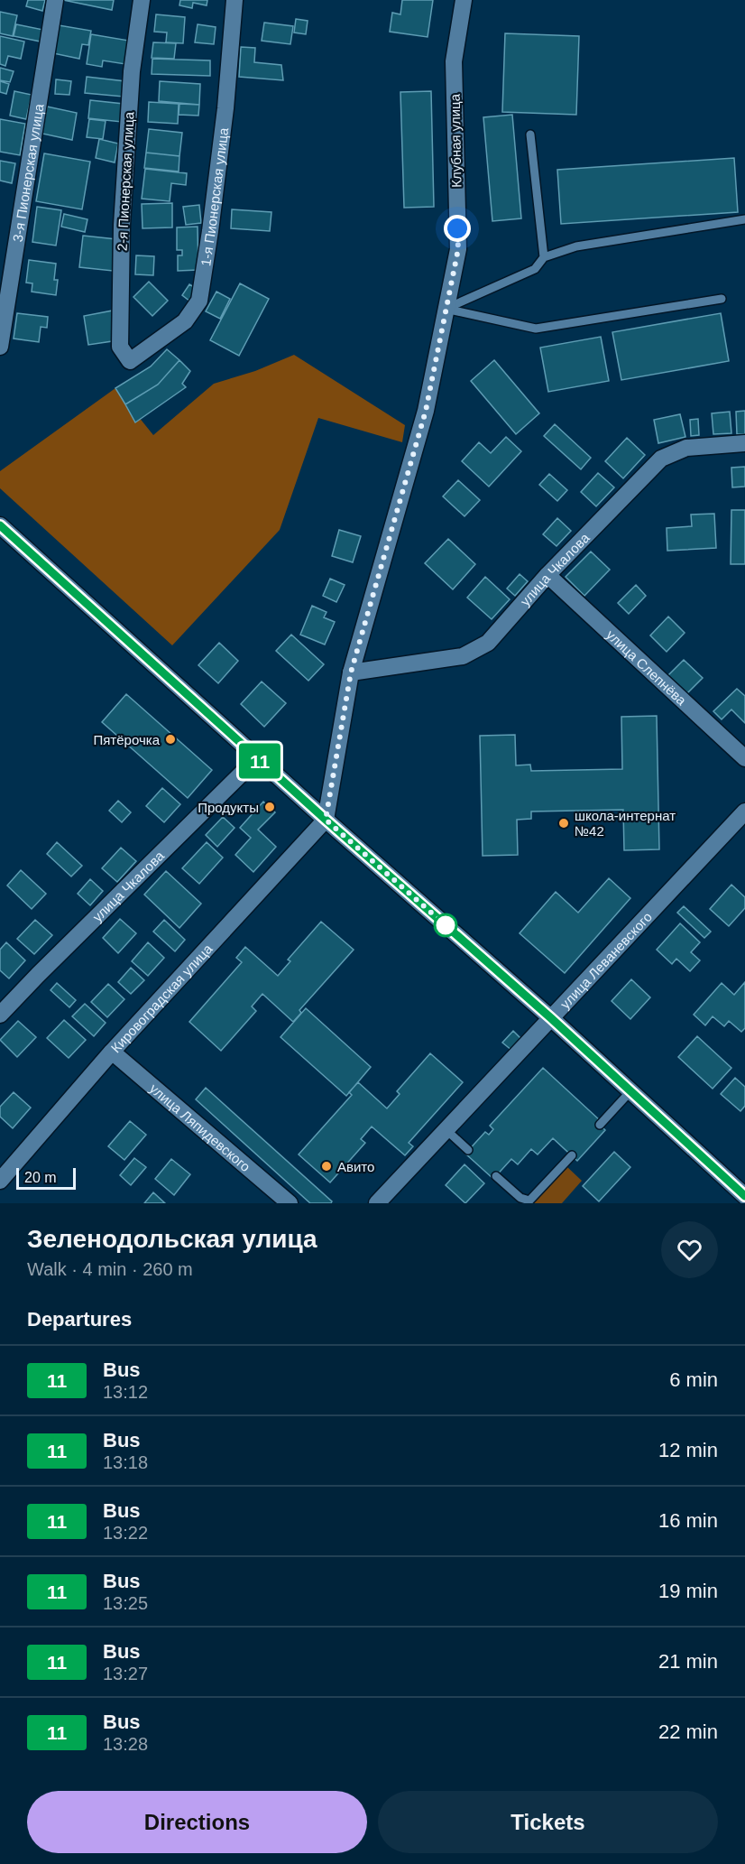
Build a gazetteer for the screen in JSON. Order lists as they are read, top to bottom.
{
  "streets": {
    "street": [
      "Клубная улица",
      "3-я Пионерская улица",
      "2-я Пионерская улица",
      "1-я Пионерская улица",
      "улица Чкалова",
      "улица Слепнёва",
      "улица Леваневского",
      "Кировоградская улица",
      "улица Ляпидевского"
    ]
  },
  "crossings": [
    ["Клубная улица", "улица Чкалова"],
    ["Клубная улица", "Кировоградская улица"],
    ["2-я Пионерская улица", "1-я Пионерская улица"],
    ["улица Чкалова", "улица Слепнёва"],
    ["Кировоградская улица", "улица Ляпидевского"]
  ],
  "places": [
    "Пятёрочка",
    "Продукты",
    "школа-интернат №42",
    "Авито"
  ],
  "lines": ["bus line 11"],
  "scale_bar": "20 m",
  "page": {
    "on_map": "11",
    "scale": "20 m",
    "heading": [
      ["Зеленодольская улица", "Walk · 4 min · 260 m"],
      "Departures"
    ],
    "list": [
      {
        "mark": "11",
        "name": "Bus",
        "note": "13:12",
        "value": "6 min"
      },
      {
        "mark": "11",
        "name": "Bus",
        "note": "13:18",
        "value": "12 min"
      },
      {
        "mark": "11",
        "name": "Bus",
        "note": "13:22",
        "value": "16 min"
      },
      {
        "mark": "11",
        "name": "Bus",
        "note": "13:25",
        "value": "19 min"
      },
      {
        "mark": "11",
        "name": "Bus",
        "note": "13:27",
        "value": "21 min"
      },
      {
        "mark": "11",
        "name": "Bus",
        "note": "13:28",
        "value": "22 min"
      }
    ],
    "buttons": ["Directions", "Tickets"]
  }
}
